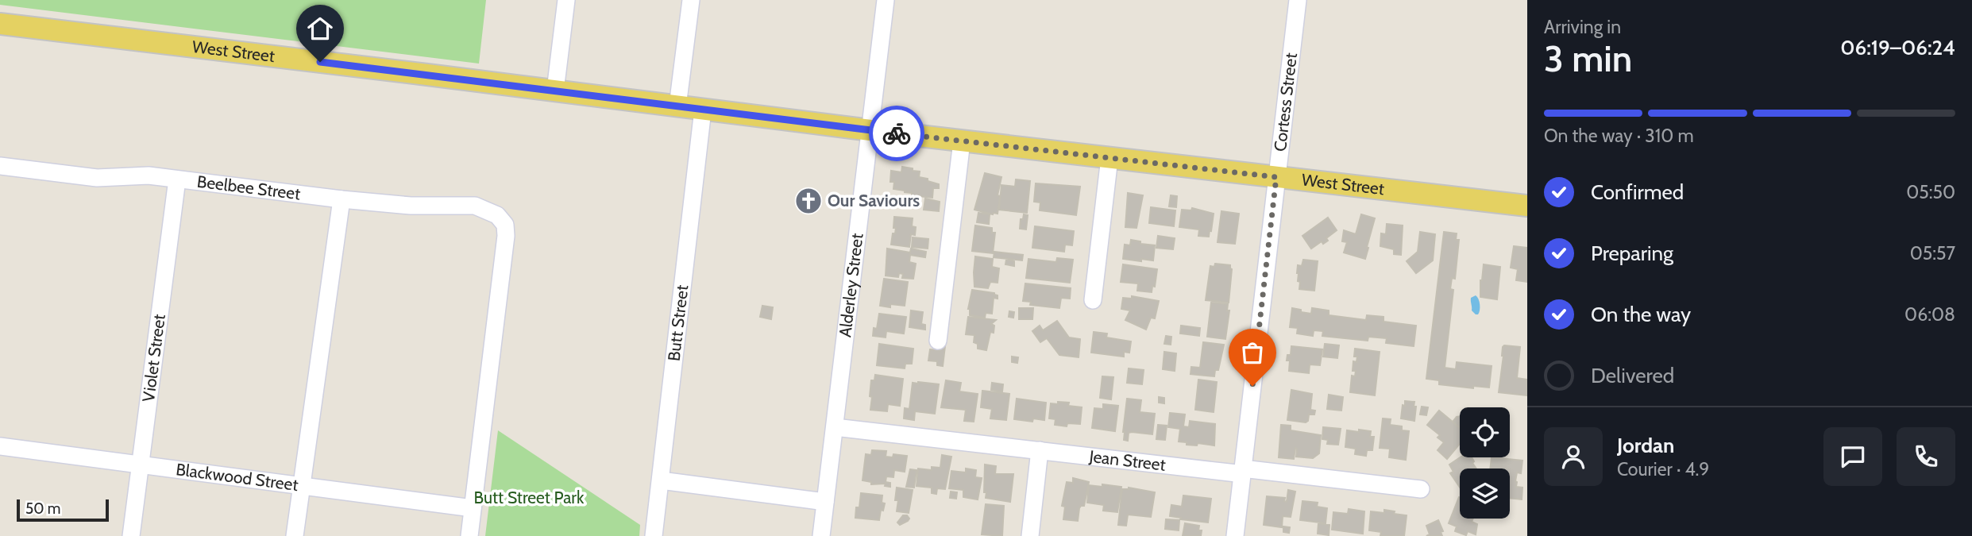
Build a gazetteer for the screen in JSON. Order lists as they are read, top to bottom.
{
  "streets": {
    "main road": ["West Street"],
    "street": [
      "Cortess Street",
      "Beelbee Street",
      "Alderley Street",
      "Butt Street",
      "Violet Street",
      "Jean Street",
      "Blackwood Street"
    ]
  },
  "crossings": [
    ["West Street", "Cortess Street"],
    ["West Street", "Alderley Street"],
    ["West Street", "Butt Street"],
    ["Cortess Street", "Jean Street"],
    ["Beelbee Street", "Violet Street"],
    ["Beelbee Street", "Blackwood Street"],
    ["Alderley Street", "Jean Street"],
    ["Violet Street", "Blackwood Street"]
  ],
  "parks": ["Butt Street Park"],
  "places": {
    "church": ["Our Saviours"]
  },
  "scale_bar": "50 m",
  "page": {
    "heading": ["3 min", "Arriving in", "06:19–06:24"],
    "panel": ["Jordan", "Courier · 4.9"],
    "bar": "On the way · 310 m",
    "list": [
      ["Confirmed", "05:50"],
      ["Preparing", "05:57"],
      ["On the way", "06:08"],
      "Delivered"
    ],
    "scale": "50 m"
  }
}
